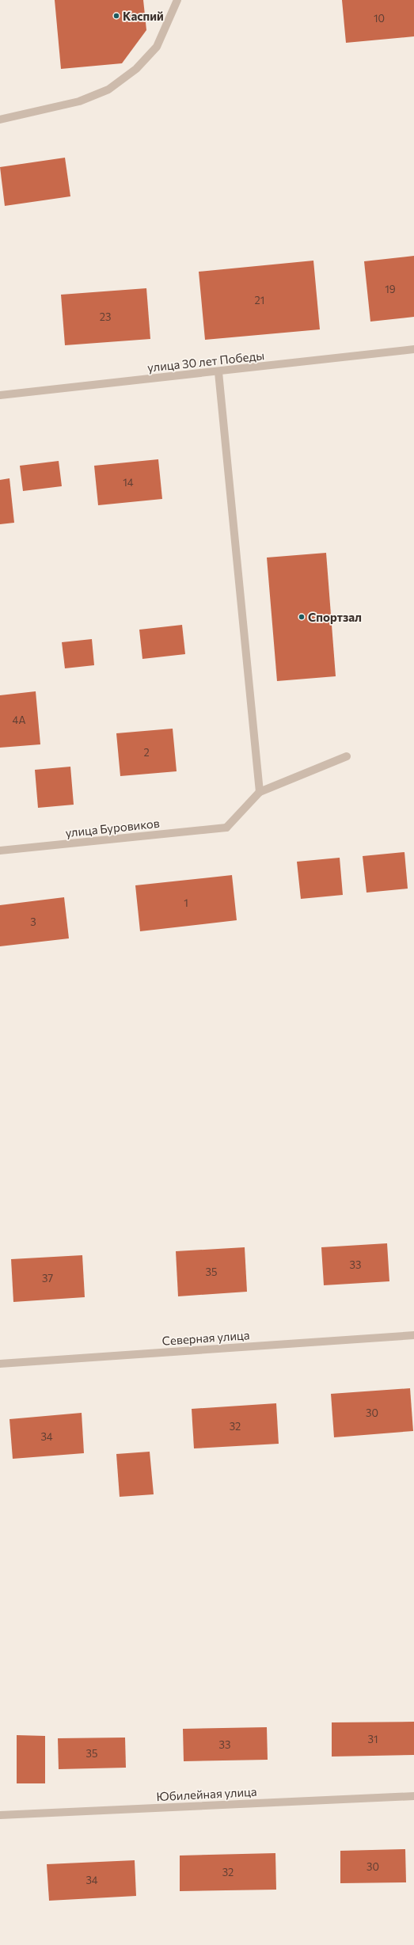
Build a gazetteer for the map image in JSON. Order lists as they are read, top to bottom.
{
  "streets": {
    "street": [
      "улица 30 лет Победы",
      "улица Буровиков",
      "Северная улица",
      "Юбилейная улица"
    ]
  },
  "places": ["Каспий", "Спортзал"],
  "house_numbers": [
    "10",
    "19",
    "21",
    "23",
    "14",
    "4А",
    "2",
    "1",
    "3",
    "33",
    "35",
    "37",
    "30",
    "32",
    "34",
    "31",
    "33",
    "35",
    "30",
    "32",
    "34"
  ]
}
